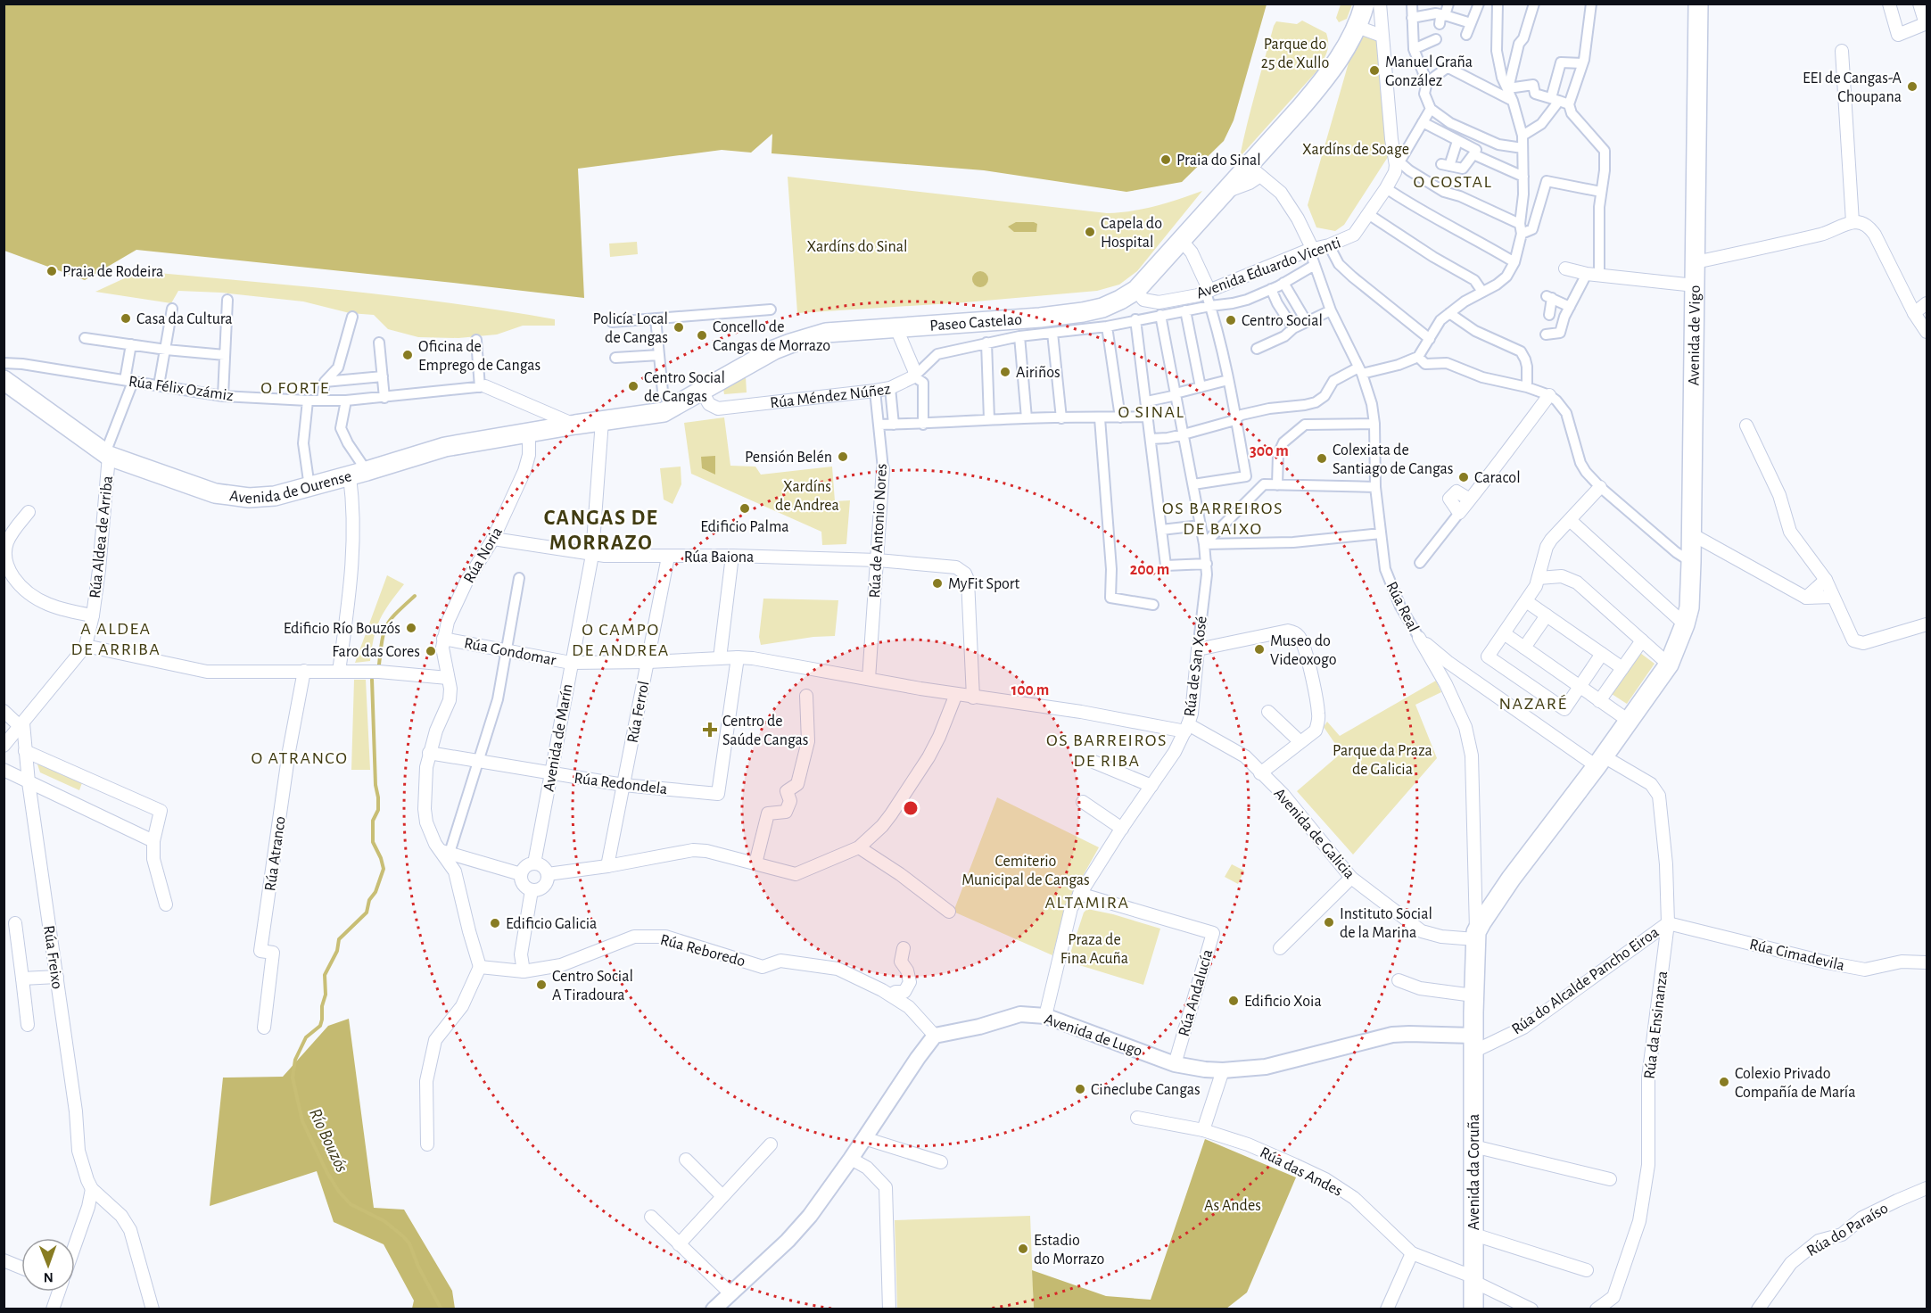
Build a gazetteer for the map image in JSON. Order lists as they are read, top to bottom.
{
  "streets": {
    "main road": [
      "Paseo Castelao",
      "Avenida de Vigo",
      "Avenida de Ourense",
      "Avenida da Coruña"
    ],
    "street": [
      "Avenida Eduardo Vicenti",
      "Rúa Félix Ozámiz",
      "Rúa Méndez Núñez",
      "Rúa de Antonio Nores",
      "Rúa Aldea de Arriba",
      "Rúa Noria",
      "Rúa Baiona",
      "Rúa Real",
      "Rúa Gondomar",
      "Rúa de San Xosé",
      "Rúa Ferrol",
      "Avenida de Marín",
      "Rúa Redondela",
      "Avenida de Galicia",
      "Rúa Atranco",
      "Rúa Reboredo",
      "Rúa Cimadevila",
      "Rúa Freixo",
      "Rúa do Alcalde Pancho Eiroa",
      "Rúa Andalucía",
      "Rúa da Ensinanza",
      "Avenida de Lugo",
      "Rúa das Andes",
      "Rúa do Paraíso"
    ]
  },
  "crossings": [
    ["Avenida Eduardo Vicenti", "Paseo Castelao"],
    ["Avenida Eduardo Vicenti", "Rúa Real"],
    ["Paseo Castelao", "Rúa Méndez Núñez"],
    ["Avenida de Vigo", "Rúa Real"],
    ["Avenida de Vigo", "Avenida de Galicia"],
    ["Avenida de Vigo", "Rúa da Ensinanza"],
    ["Avenida de Vigo", "Avenida da Coruña"],
    ["Rúa Félix Ozámiz", "Avenida de Ourense"],
    ["Rúa Méndez Núñez", "Rúa de Antonio Nores"],
    ["Avenida de Ourense", "Rúa Aldea de Arriba"],
    ["Avenida de Ourense", "Rúa Noria"],
    ["Avenida de Ourense", "Avenida de Marín"],
    ["Rúa de Antonio Nores", "Rúa Baiona"],
    ["Rúa de Antonio Nores", "Rúa Gondomar"],
    ["Rúa Aldea de Arriba", "Rúa Freixo"],
    ["Rúa Noria", "Rúa Baiona"],
    ["Rúa Noria", "Rúa Gondomar"],
    ["Rúa Noria", "Rúa Redondela"],
    ["Rúa Baiona", "Rúa Ferrol"],
    ["Rúa Baiona", "Avenida de Marín"],
    ["Rúa Baiona", "Avenida de Galicia"],
    ["Rúa Real", "Avenida de Galicia"],
    ["Rúa Real", "Rúa da Ensinanza"],
    ["Rúa Real", "Avenida da Coruña"],
    ["Rúa Gondomar", "Rúa Ferrol"],
    ["Rúa Gondomar", "Avenida de Marín"],
    ["Rúa Gondomar", "Rúa Redondela"],
    ["Rúa Gondomar", "Avenida de Galicia"],
    ["Rúa de San Xosé", "Avenida de Galicia"],
    ["Rúa de San Xosé", "Rúa Andalucía"],
    ["Rúa de San Xosé", "Avenida de Lugo"],
    ["Rúa Ferrol", "Rúa Redondela"],
    ["Avenida de Marín", "Rúa Redondela"],
    ["Avenida de Galicia", "Avenida da Coruña"],
    ["Rúa Reboredo", "Avenida de Lugo"],
    ["Rúa Cimadevila", "Rúa do Alcalde Pancho Eiroa"],
    ["Rúa Cimadevila", "Rúa da Ensinanza"],
    ["Rúa do Alcalde Pancho Eiroa", "Rúa da Ensinanza"],
    ["Rúa do Alcalde Pancho Eiroa", "Avenida de Lugo"],
    ["Rúa do Alcalde Pancho Eiroa", "Avenida da Coruña"],
    ["Rúa Andalucía", "Avenida de Lugo"],
    ["Avenida de Lugo", "Avenida da Coruña"],
    ["Rúa das Andes", "Avenida da Coruña"]
  ],
  "districts": [
    "O COSTAL",
    "O FORTE",
    "O SINAL",
    "OS BARREIROS DE BAIXO",
    "CANGAS DE MORRAZO",
    "A ALDEA DE ARRIBA",
    "O CAMPO DE ANDREA",
    "NAZARÉ",
    "OS BARREIROS DE RIBA",
    "O ATRANCO",
    "ALTAMIRA"
  ],
  "water": ["Río Bouzós"],
  "parks": [
    "Parque do 25 de Xullo",
    "Xardíns de Soage",
    "Xardíns do Sinal",
    "Xardíns de Andrea",
    "Parque da Praza de Galicia",
    "Cemiterio Municipal de Cangas",
    "Praza de Fina Acuña",
    "As Andes"
  ],
  "places": {
    "other": [
      "Manuel Graña González",
      "EEI de Cangas-A Choupana",
      "Praia do Sinal",
      "Capela do Hospital",
      "Praia de Rodeira",
      "Casa da Cultura",
      "Centro Social",
      "Policía Local de Cangas",
      "Concello de Cangas de Morrazo",
      "Oficina de Emprego de Cangas",
      "Airiños",
      "Centro Social de Cangas",
      "Pensión Belén",
      "Colexiata de Santiago de Cangas",
      "Caracol",
      "Edificio Palma",
      "MyFit Sport",
      "Edificio Río Bouzós",
      "Museo do Videoxogo",
      "Faro das Cores",
      "Instituto Social de la Marina",
      "Edificio Galicia",
      "Centro Social A Tiradoura",
      "Edificio Xoia",
      "Colexio Privado Compañía de María",
      "Cineclube Cangas",
      "Estadio do Morrazo"
    ],
    "health": ["Centro de Saúde Cangas"]
  },
  "north": "bottom",
  "rings": ["300 m", "200 m", "100 m"]
}
